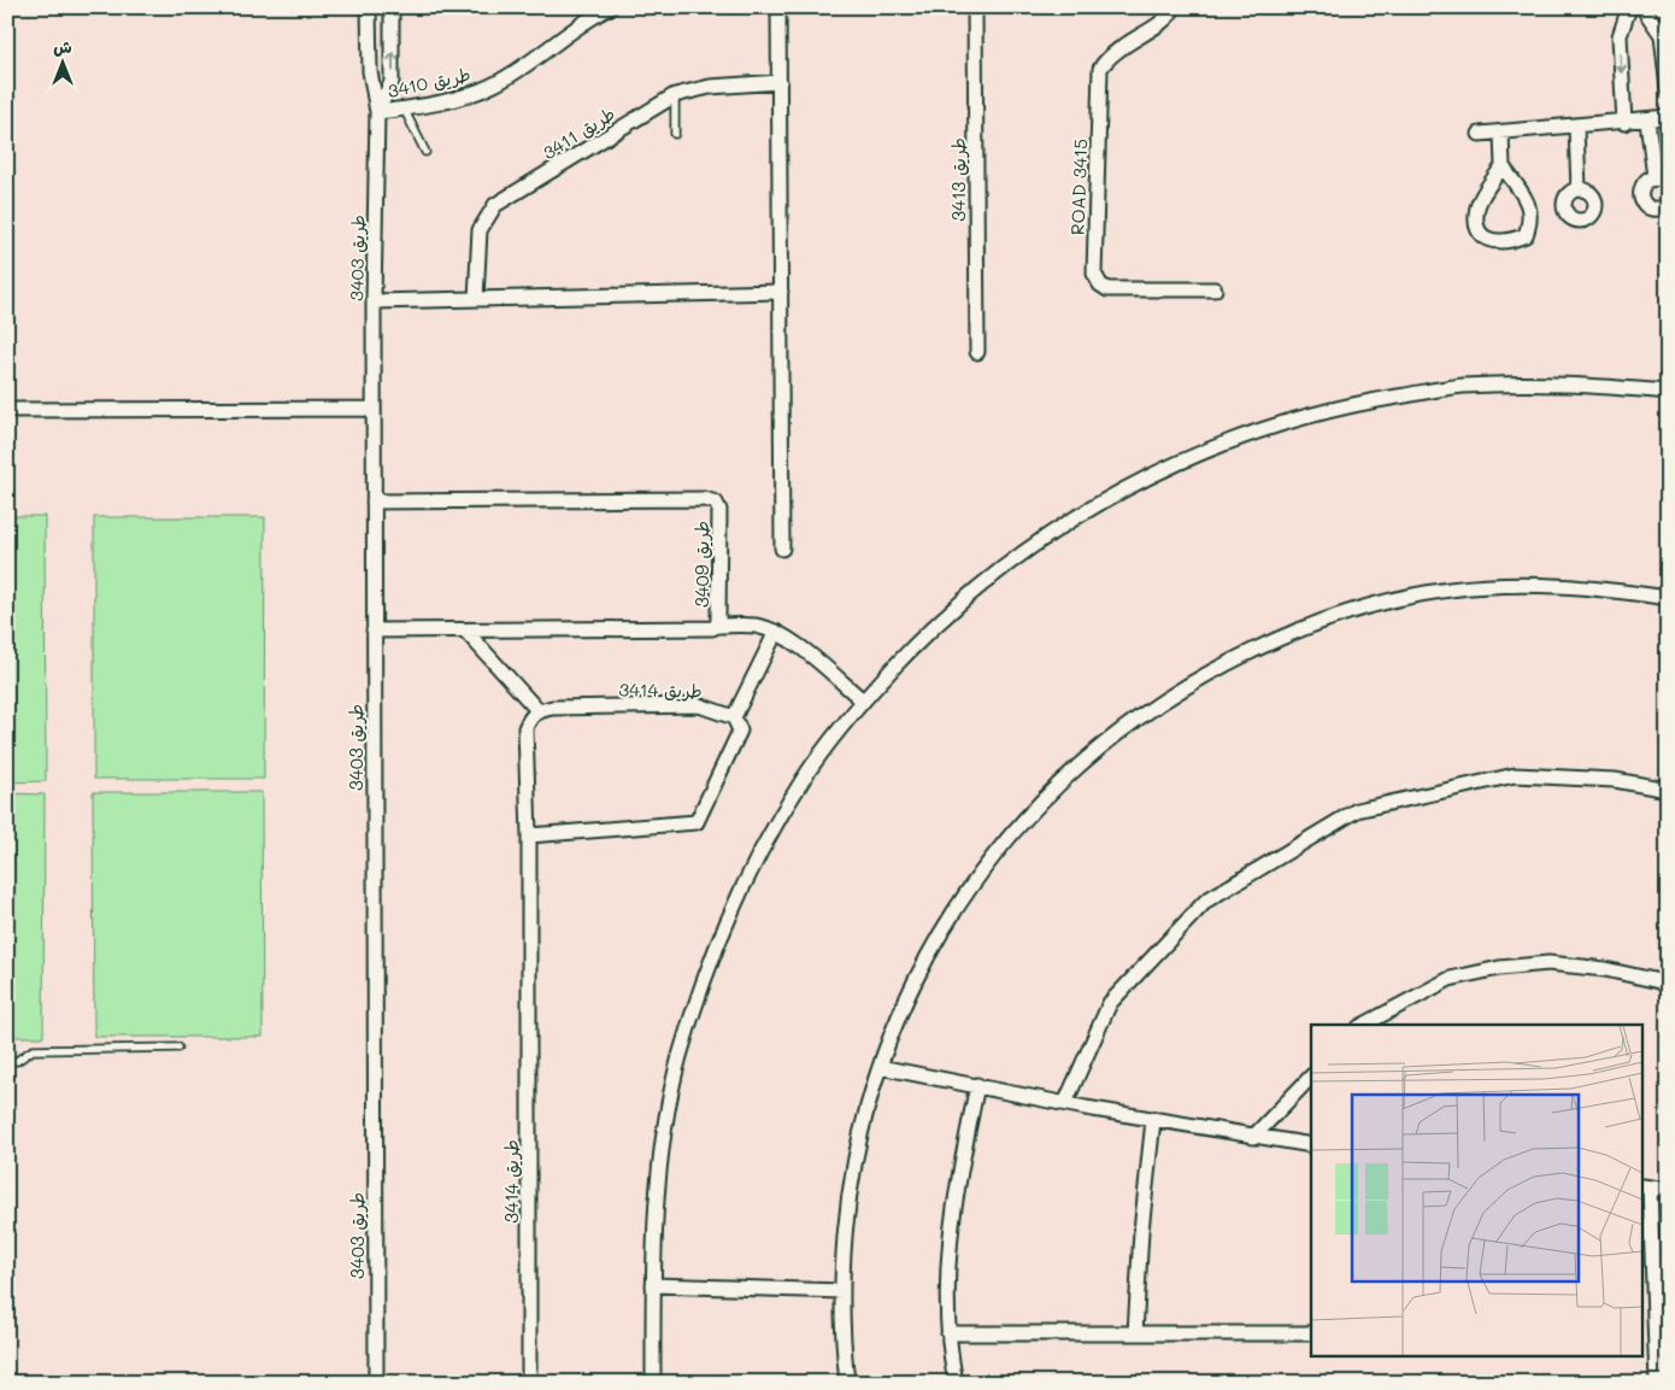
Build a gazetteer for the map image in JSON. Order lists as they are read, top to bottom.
{
  "streets": {
    "street": [
      "طريق 3410",
      "طريق 3411",
      "طريق 3413",
      "ROAD 3415",
      "طريق 3403",
      "طريق 3409",
      "طريق 3414"
    ]
  },
  "crossings": [
    ["طريق 3410", "طريق 3403"],
    ["طريق 3403", "طريق 3409"]
  ],
  "north": "top"
}
